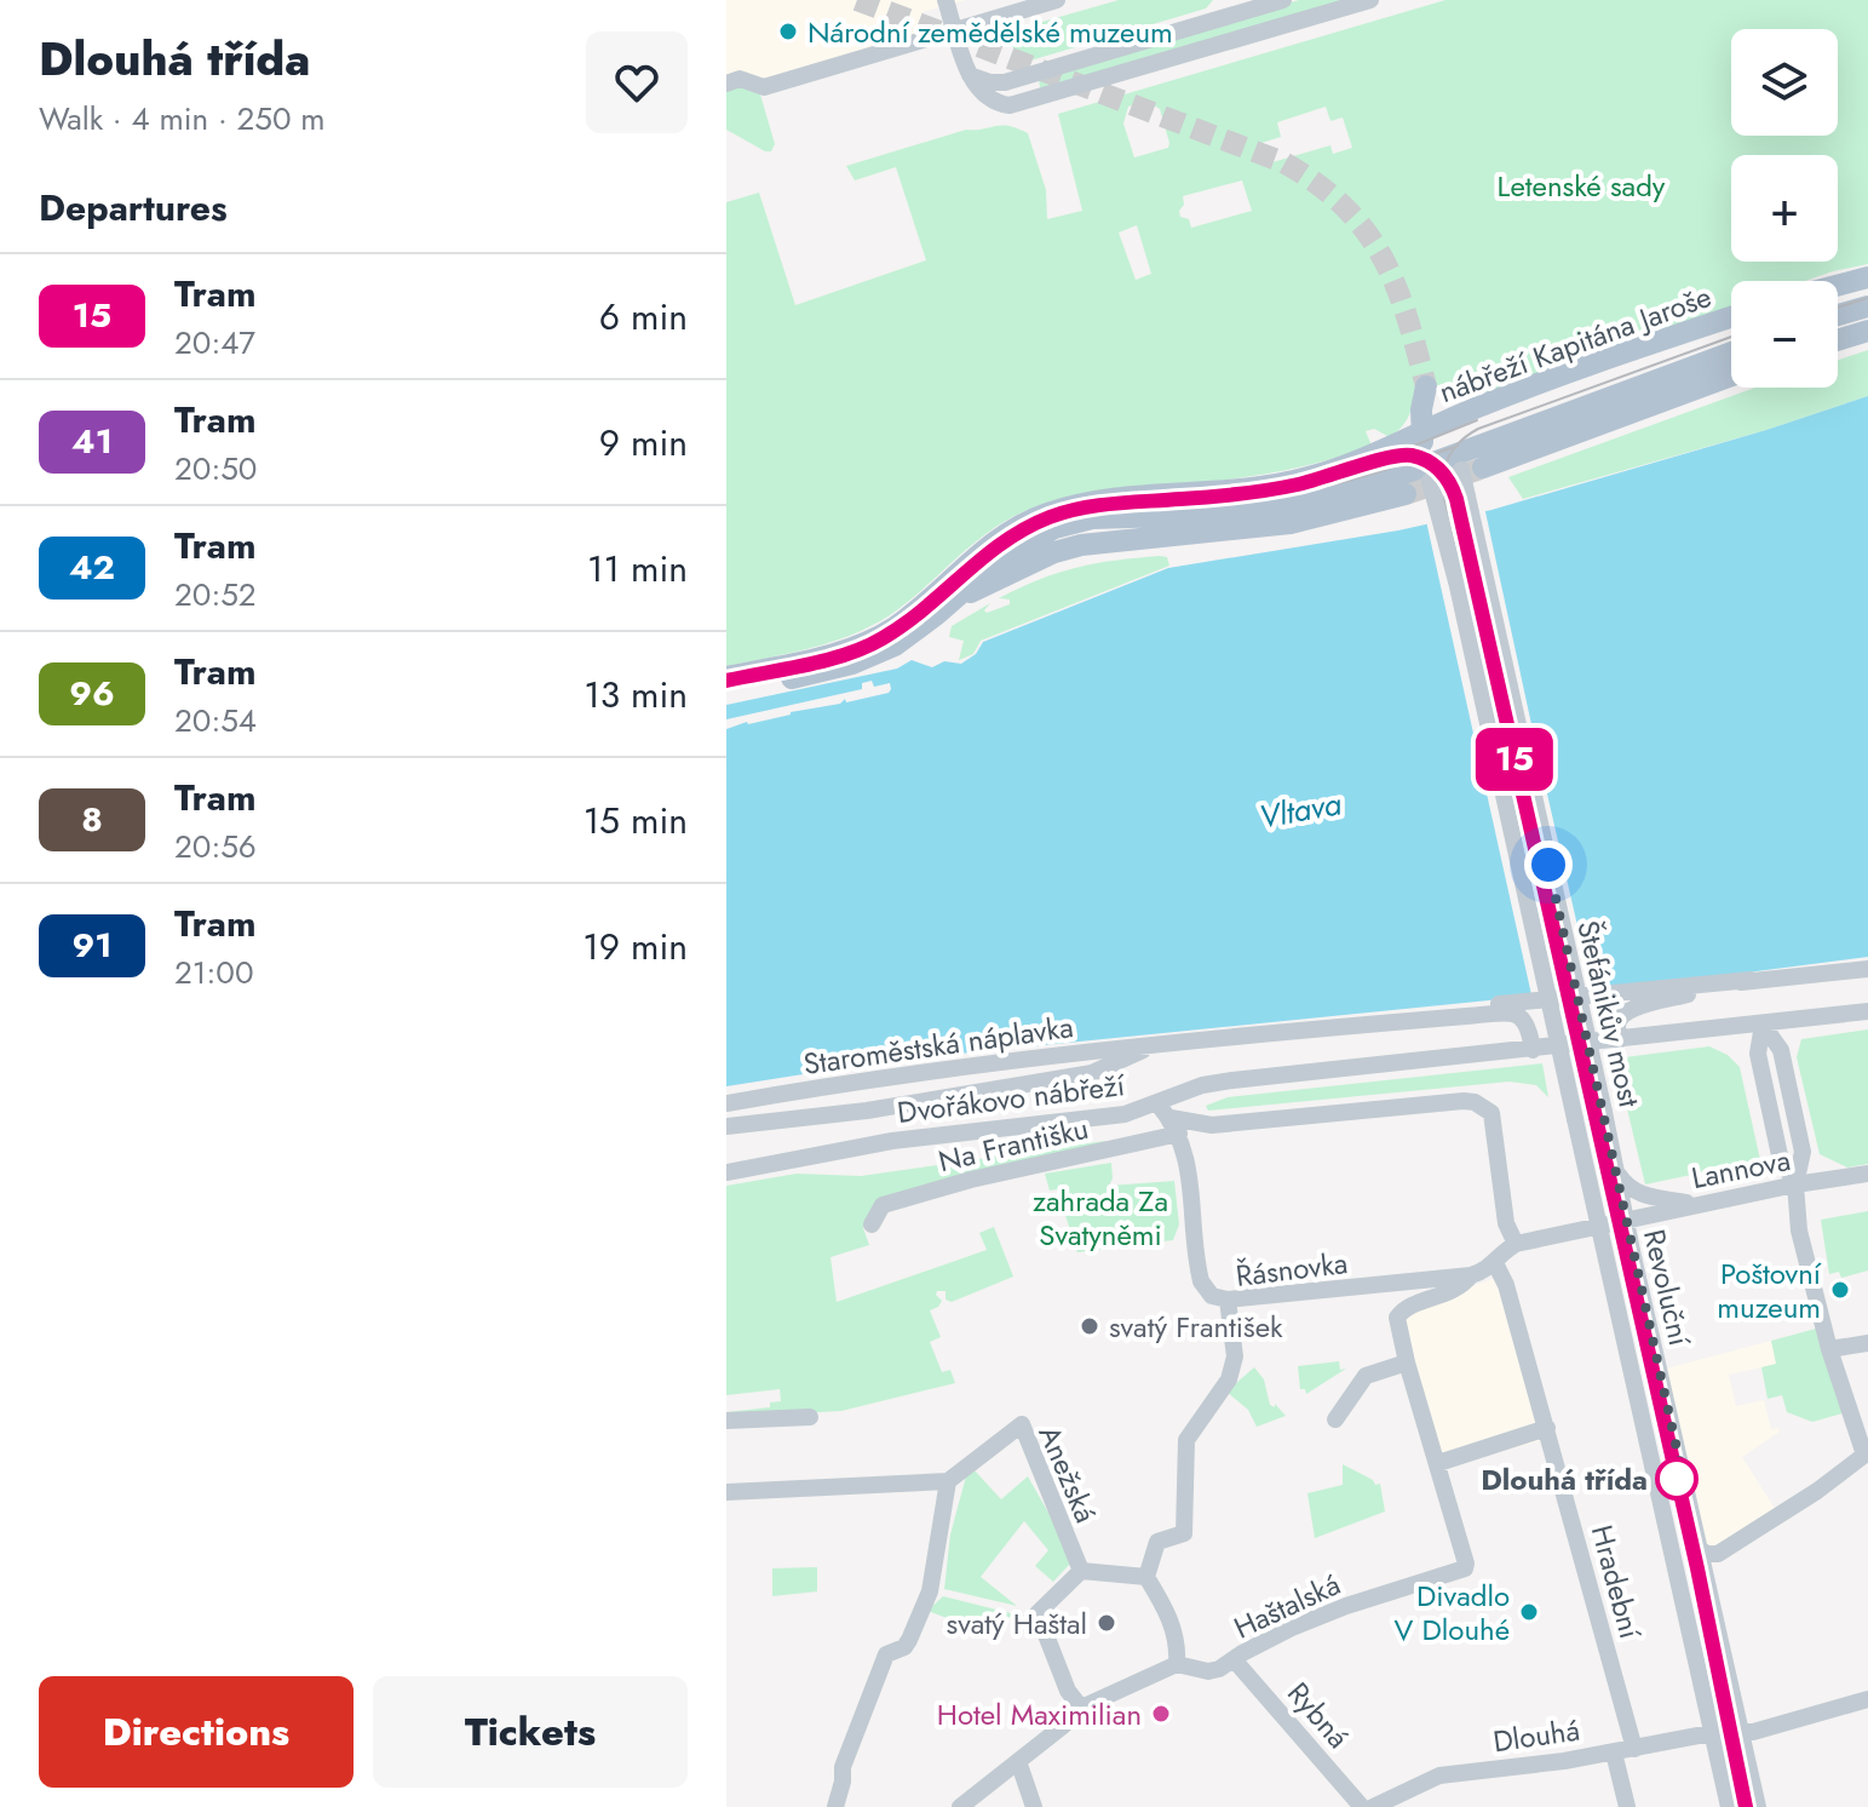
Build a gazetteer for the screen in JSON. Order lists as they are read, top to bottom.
{
  "streets": {
    "main road": ["nábřeží Kapitána Jaroše"],
    "street": [
      "Štefánikův most",
      "Staroměstská náplavka",
      "Dvořákovo nábřeží",
      "Na Františku",
      "Lannova",
      "Řásnovka",
      "Revoluční",
      "Anežská",
      "Hradební",
      "Haštalská",
      "Rybná",
      "Dlouhá"
    ]
  },
  "crossings": [
    ["Štefánikův most", "Lannova"],
    ["Štefánikův most", "Revoluční"],
    ["Staroměstská náplavka", "Dvořákovo nábřeží"],
    ["Na Františku", "Řásnovka"],
    ["Lannova", "Revoluční"],
    ["Řásnovka", "Anežská"],
    ["Řásnovka", "Hradební"],
    ["Řásnovka", "Haštalská"],
    ["Revoluční", "Dlouhá"],
    ["Anežská", "Haštalská"],
    ["Hradební", "Dlouhá"],
    ["Haštalská", "Rybná"]
  ],
  "water": ["Vltava"],
  "parks": ["Letenské sady", "zahrada Za Svatyněmi"],
  "places": [
    "Národní zemědělské muzeum",
    "Poštovní muzeum",
    "svatý František",
    "Dlouhá třída",
    "Divadlo V Dlouhé",
    "svatý Haštal",
    "Hotel Maximilian"
  ],
  "lines": ["tram line 15"],
  "page": {
    "heading": [
      ["Dlouhá třída", "Walk · 4 min · 250 m"],
      "Departures"
    ],
    "on_map": "15",
    "map_buttons": ["+", "−"],
    "list": [
      {
        "mark": "15",
        "name": "Tram",
        "note": "20:47",
        "value": "6 min"
      },
      {
        "mark": "41",
        "name": "Tram",
        "note": "20:50",
        "value": "9 min"
      },
      {
        "mark": "42",
        "name": "Tram",
        "note": "20:52",
        "value": "11 min"
      },
      {
        "mark": "96",
        "name": "Tram",
        "note": "20:54",
        "value": "13 min"
      },
      {
        "mark": "8",
        "name": "Tram",
        "note": "20:56",
        "value": "15 min"
      },
      {
        "mark": "91",
        "name": "Tram",
        "note": "21:00",
        "value": "19 min"
      }
    ],
    "buttons": ["Directions", "Tickets"]
  }
}
